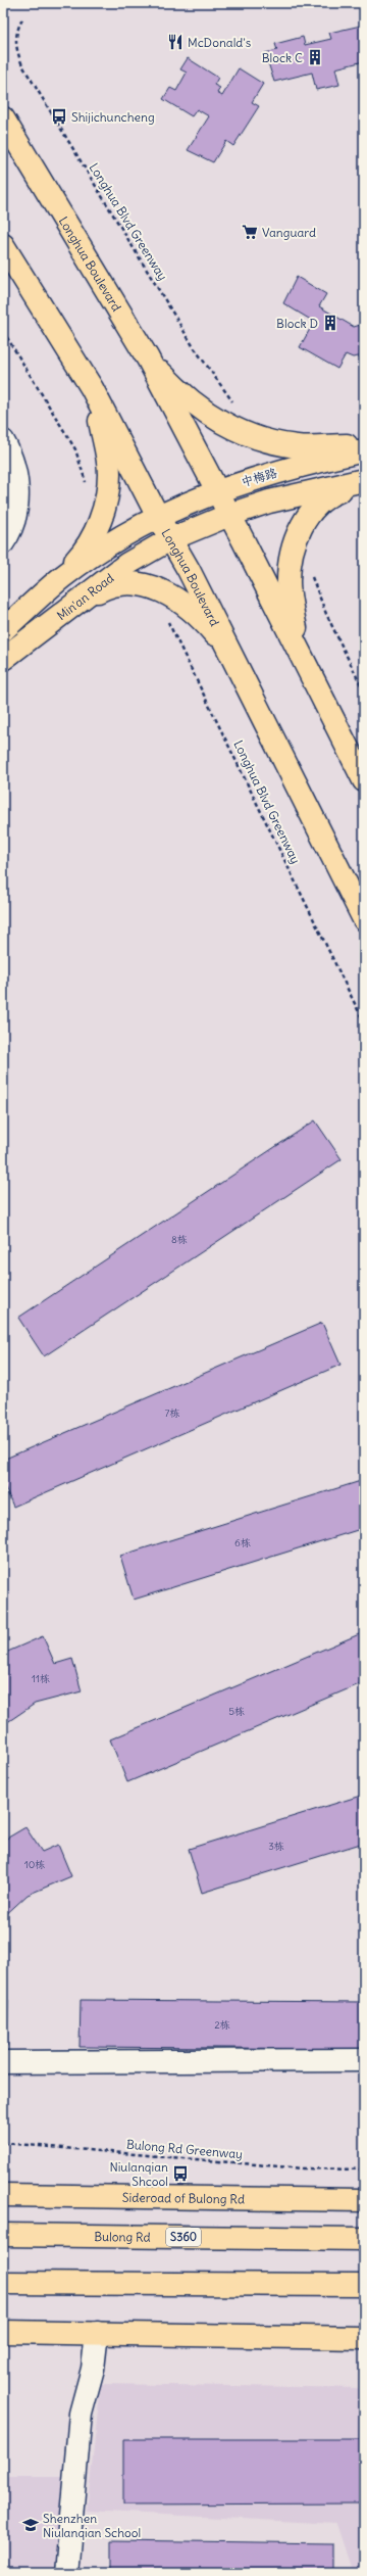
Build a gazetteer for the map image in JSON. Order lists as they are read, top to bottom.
{
  "streets": {
    "main road": [
      "Longhua Boulevard",
      "中梅路",
      "Min'an Road",
      "Sideroad of Bulong Rd",
      "Bulong Rd",
      "S360"
    ],
    "path": ["Longhua Blvd Greenway", "Bulong Rd Greenway"]
  },
  "crossings": [
    ["Longhua Boulevard", "中梅路"],
    ["Longhua Boulevard", "Min'an Road"]
  ],
  "places": {
    "restaurant": ["McDonald's"],
    "building": ["Block C", "Block D"],
    "bus stop": ["Shijichuncheng", "Niulanqian Shcool"],
    "supermarket": ["Vanguard"],
    "school or university": ["Shenzhen Niulanqian School"]
  },
  "house_numbers": [
    "8栋",
    "7栋",
    "6栋",
    "11栋",
    "5栋",
    "3栋",
    "10栋",
    "2栋"
  ]
}
